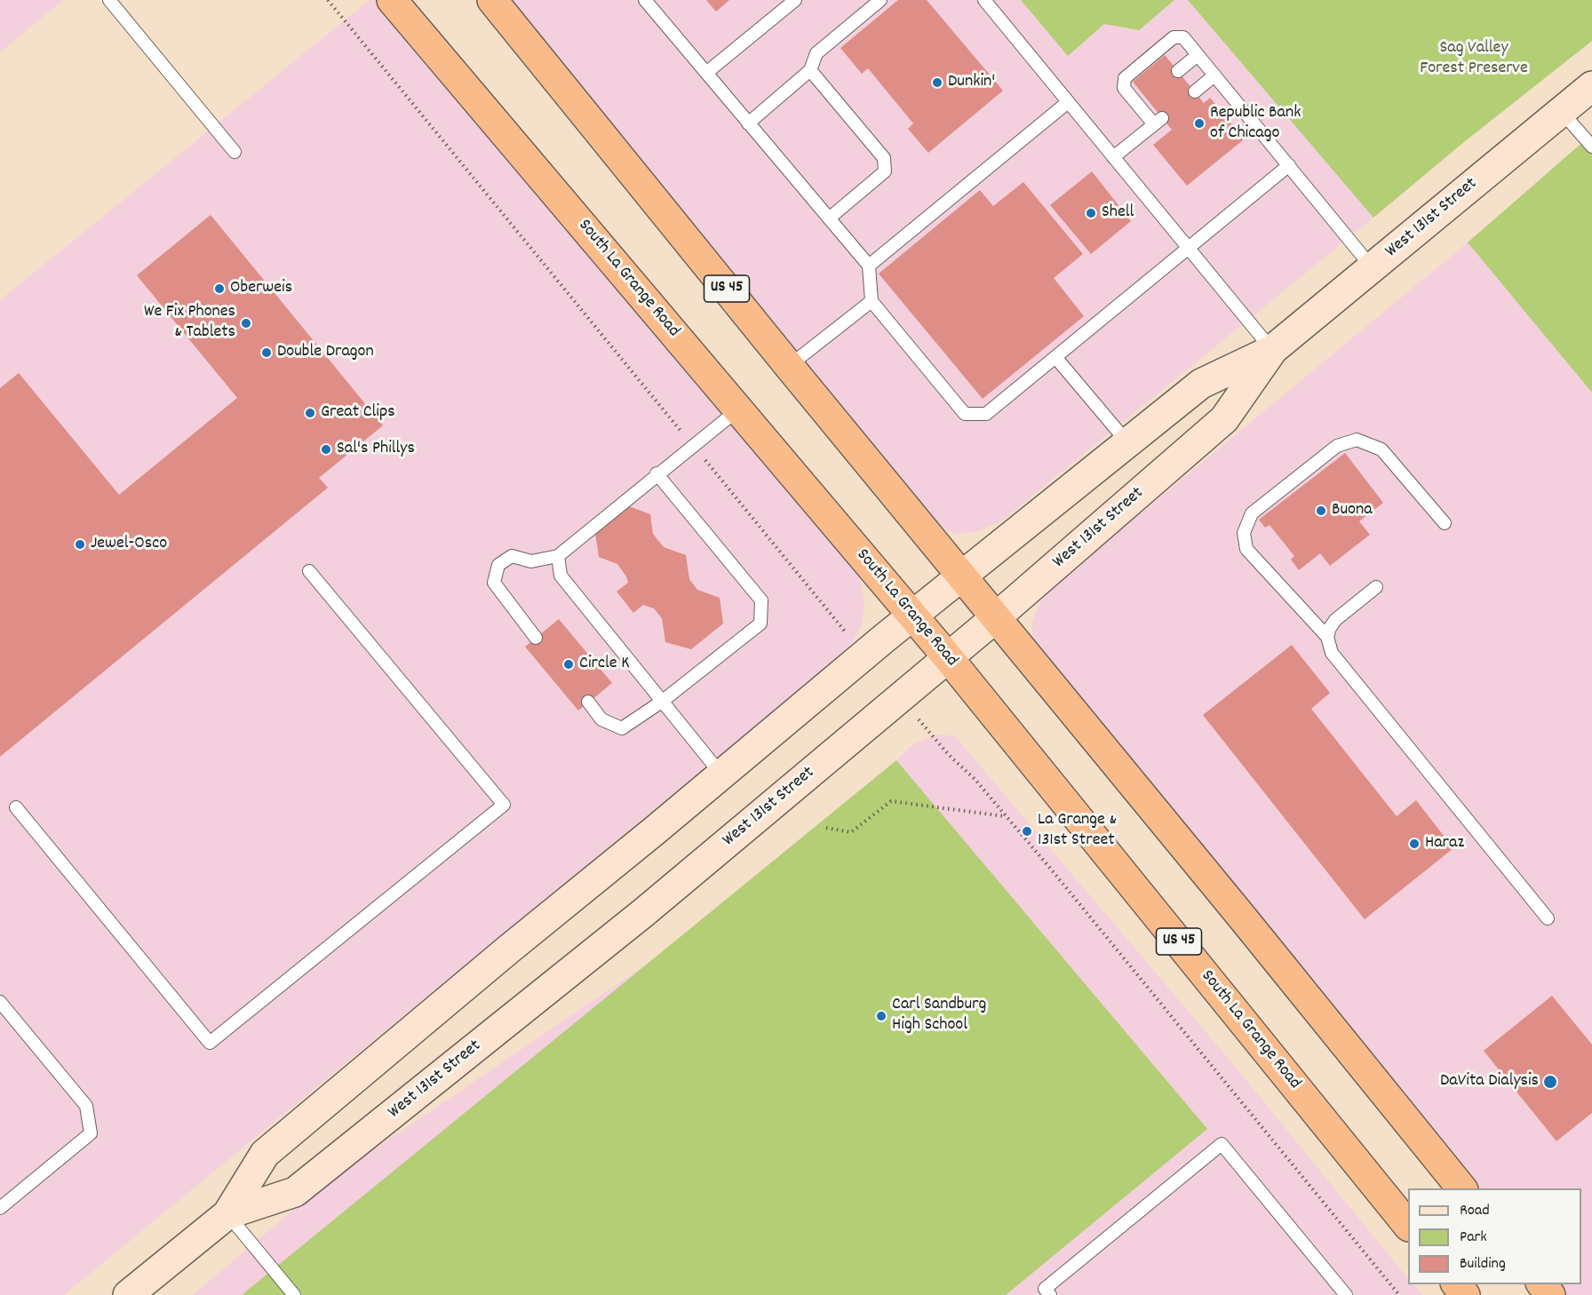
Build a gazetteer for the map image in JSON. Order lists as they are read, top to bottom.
{
  "streets": {
    "highway": ["South La Grange Road", "US 45"],
    "street": ["West 131st Street"]
  },
  "crossings": [
    ["West 131st Street", "South La Grange Road"],
    ["West 131st Street", "US 45"]
  ],
  "parks": ["Sag Valley Forest Preserve"],
  "places": [
    "Dunkin'",
    "Republic Bank of Chicago",
    "Shell",
    "Oberweis",
    "We Fix Phones & Tablets",
    "Double Dragon",
    "Great Clips",
    "Sal's Phillys",
    "Buona",
    "Jewel-Osco",
    "Circle K",
    "La Grange & 131st Street",
    "Haraz",
    "Carl Sandburg High School",
    "DaVita Dialysis"
  ],
  "legend": ["Road", "Park", "Building"]
}
